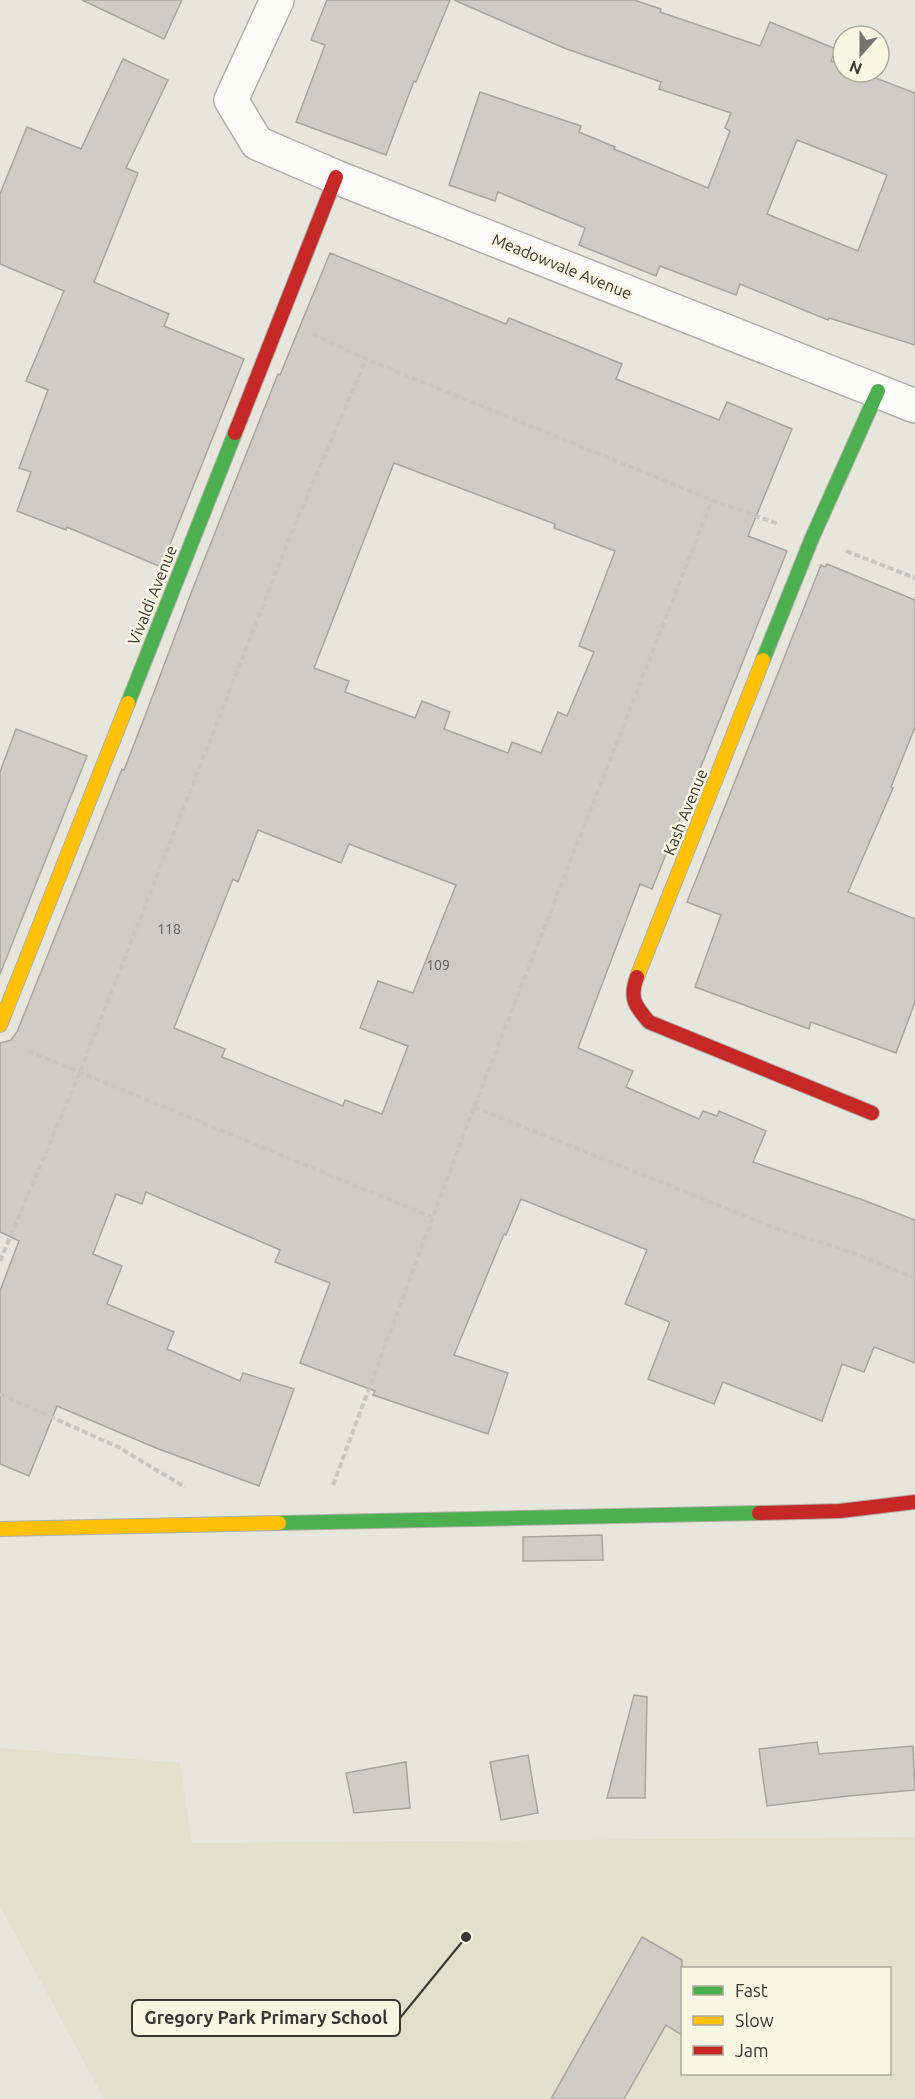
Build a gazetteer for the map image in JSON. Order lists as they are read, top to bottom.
{
  "streets": {
    "street": ["Meadowvale Avenue", "Vivaldi Avenue", "Kash Avenue"]
  },
  "crossings": [
    ["Meadowvale Avenue", "Vivaldi Avenue"],
    ["Meadowvale Avenue", "Kash Avenue"]
  ],
  "places": ["Gregory Park Primary School"],
  "house_numbers": ["118", "109"],
  "legend": ["Fast", "Slow", "Jam"],
  "north": "bottom"
}
